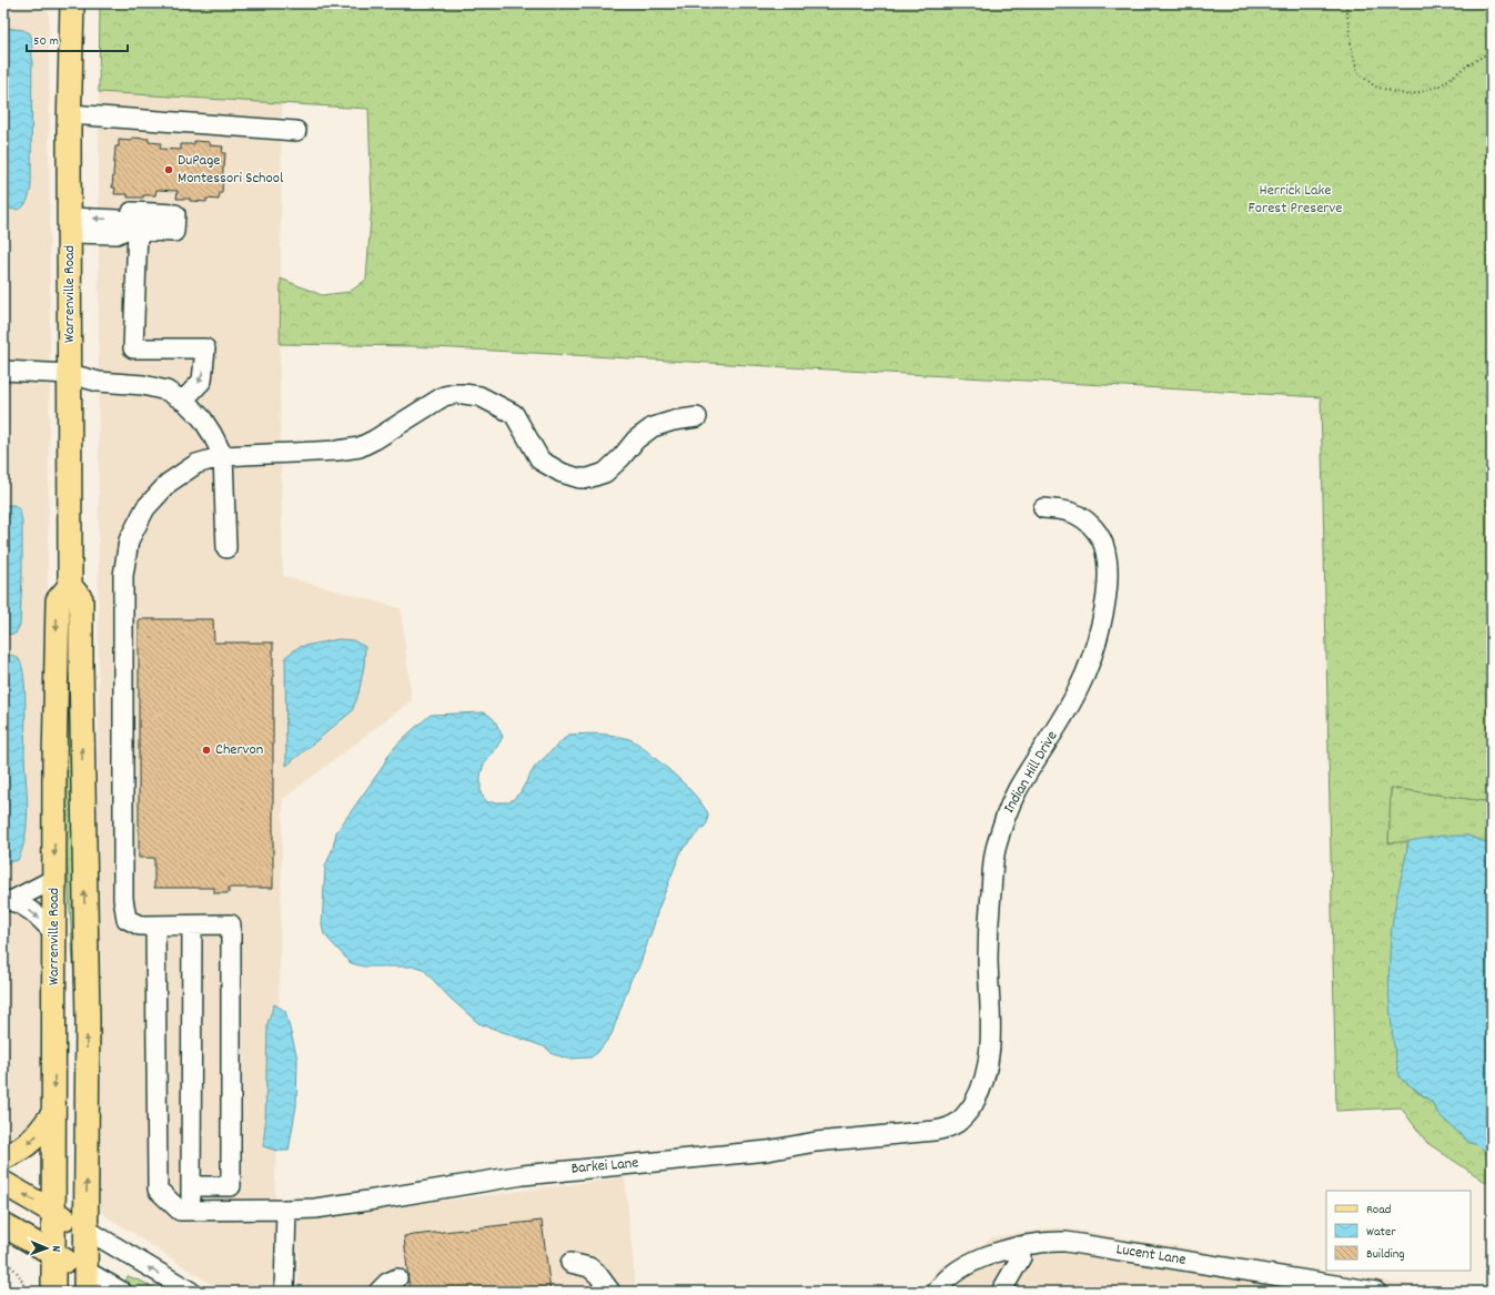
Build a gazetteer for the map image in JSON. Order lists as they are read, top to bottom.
{
  "streets": {
    "main road": ["Warrenville Road"],
    "street": ["Indian Hill Drive", "Barkei Lane", "Lucent Lane"]
  },
  "crossings": [
    ["Indian Hill Drive", "Barkei Lane"]
  ],
  "parks": ["Herrick Lake Forest Preserve"],
  "places": ["DuPage Montessori School", "Chervon"],
  "legend": ["Road", "Water", "Building"],
  "scale_bar": "50 m",
  "north": "right"
}
